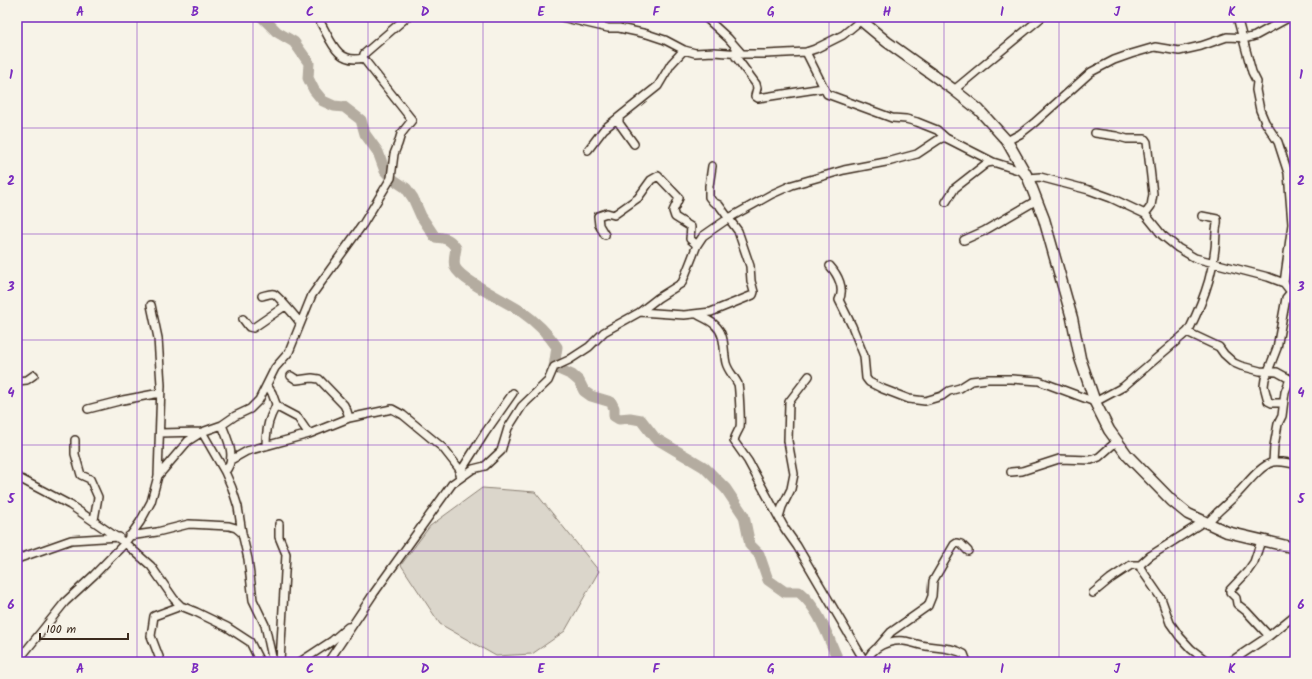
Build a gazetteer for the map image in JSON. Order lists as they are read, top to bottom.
{
  "scale_bar": "100 m",
  "grid": {
    "columns": [
      "A",
      "B",
      "C",
      "D",
      "E",
      "F",
      "G",
      "H",
      "I",
      "J",
      "K"
    ],
    "rows": [
      "1",
      "2",
      "3",
      "4",
      "5",
      "6"
    ]
  }
}
